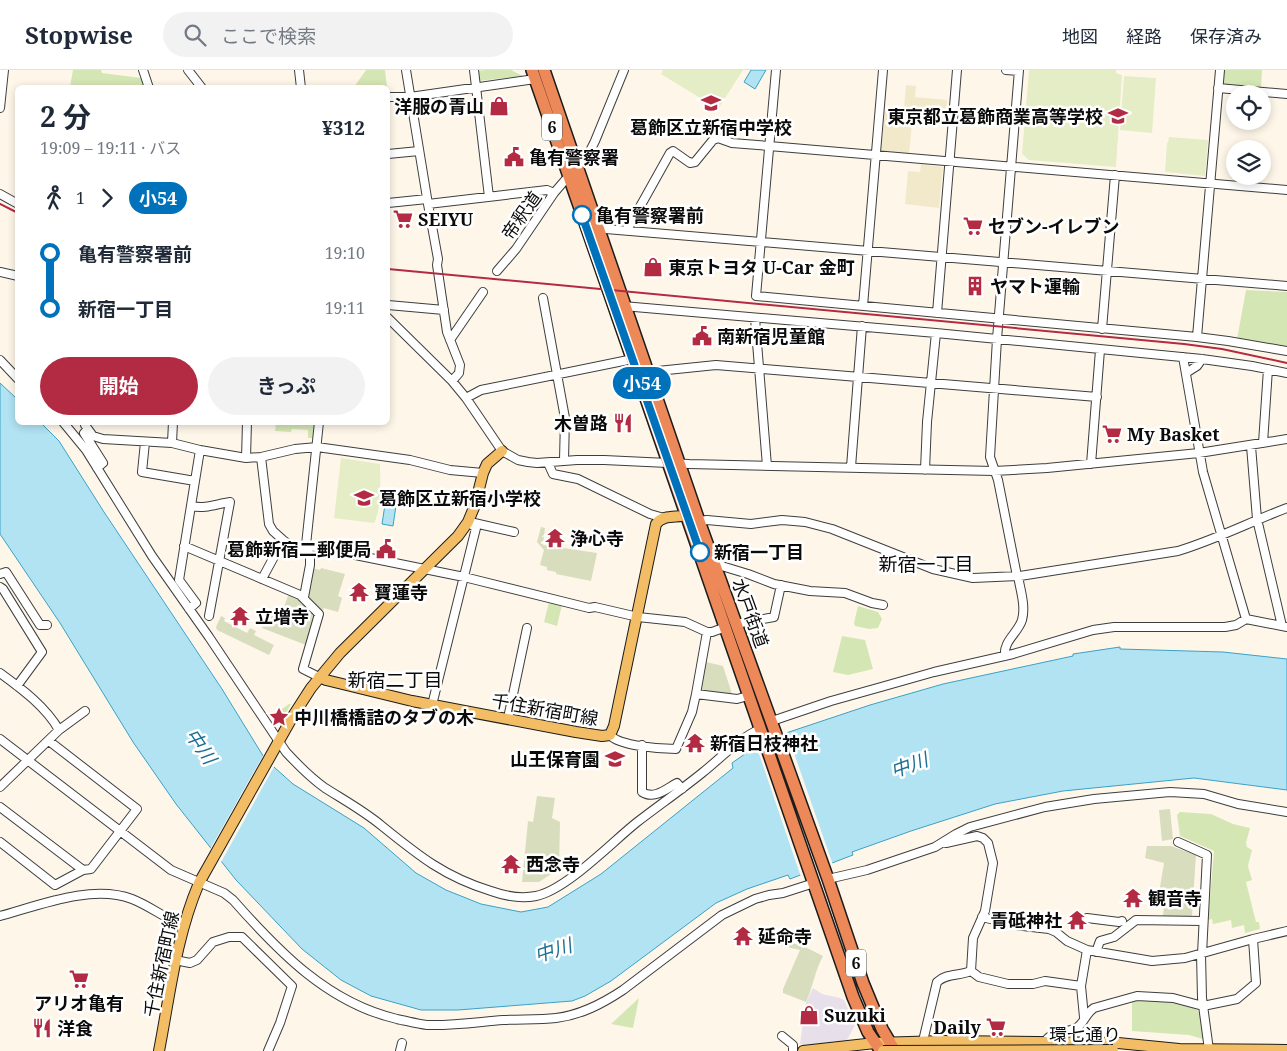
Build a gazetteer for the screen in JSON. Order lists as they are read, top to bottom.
{
  "streets": {
    "highway": ["6", "水戸街道"],
    "main road": ["千住新宿町線", "環七通り"],
    "street": ["帝釈道"]
  },
  "crossings": [
    ["帝釈道", "水戸街道"],
    ["水戸街道", "環七通り"]
  ],
  "districts": ["新宿一丁目", "新宿二丁目"],
  "water": ["中川"],
  "places": {
    "school or university": [
      "葛飾区立新宿中学校",
      "東京都立葛飾商業高等学校",
      "葛飾区立新宿小学校",
      "山王保育園"
    ],
    "shop": ["洋服の青山", "東京トヨタ U-Car 金町", "Suzuki"],
    "public building": ["亀有警察署", "南新宿児童館", "葛飾新宿二郵便局"],
    "other": ["亀有警察署前", "新宿一丁目"],
    "supermarket": [
      "SEIYU",
      "セブン-イレブン",
      "My Basket",
      "アリオ亀有",
      "Daily"
    ],
    "building": ["ヤマト運輸"],
    "restaurant": ["木曽路", "洋食"],
    "temple": [
      "浄心寺",
      "寶蓮寺",
      "立増寺",
      "新宿日枝神社",
      "西念寺",
      "観音寺",
      "青砥神社",
      "延命寺"
    ],
    "place": ["中川橋橋詰のタブの木"]
  },
  "lines": ["bus line 小54"],
  "page": {
    "header": "Stopwise",
    "search": "ここで検索",
    "nav": ["地図", "経路", "保存済み"],
    "on_map": "小54",
    "heading": ["2 分", "19:09 – 19:11 · バス", "¥312"],
    "legs": ["1", "小54"],
    "list": [
      {
        "name": "亀有警察署前",
        "value": "19:10"
      },
      {
        "name": "新宿一丁目",
        "value": "19:11"
      }
    ],
    "buttons": ["開始", "きっぷ"]
  }
}
